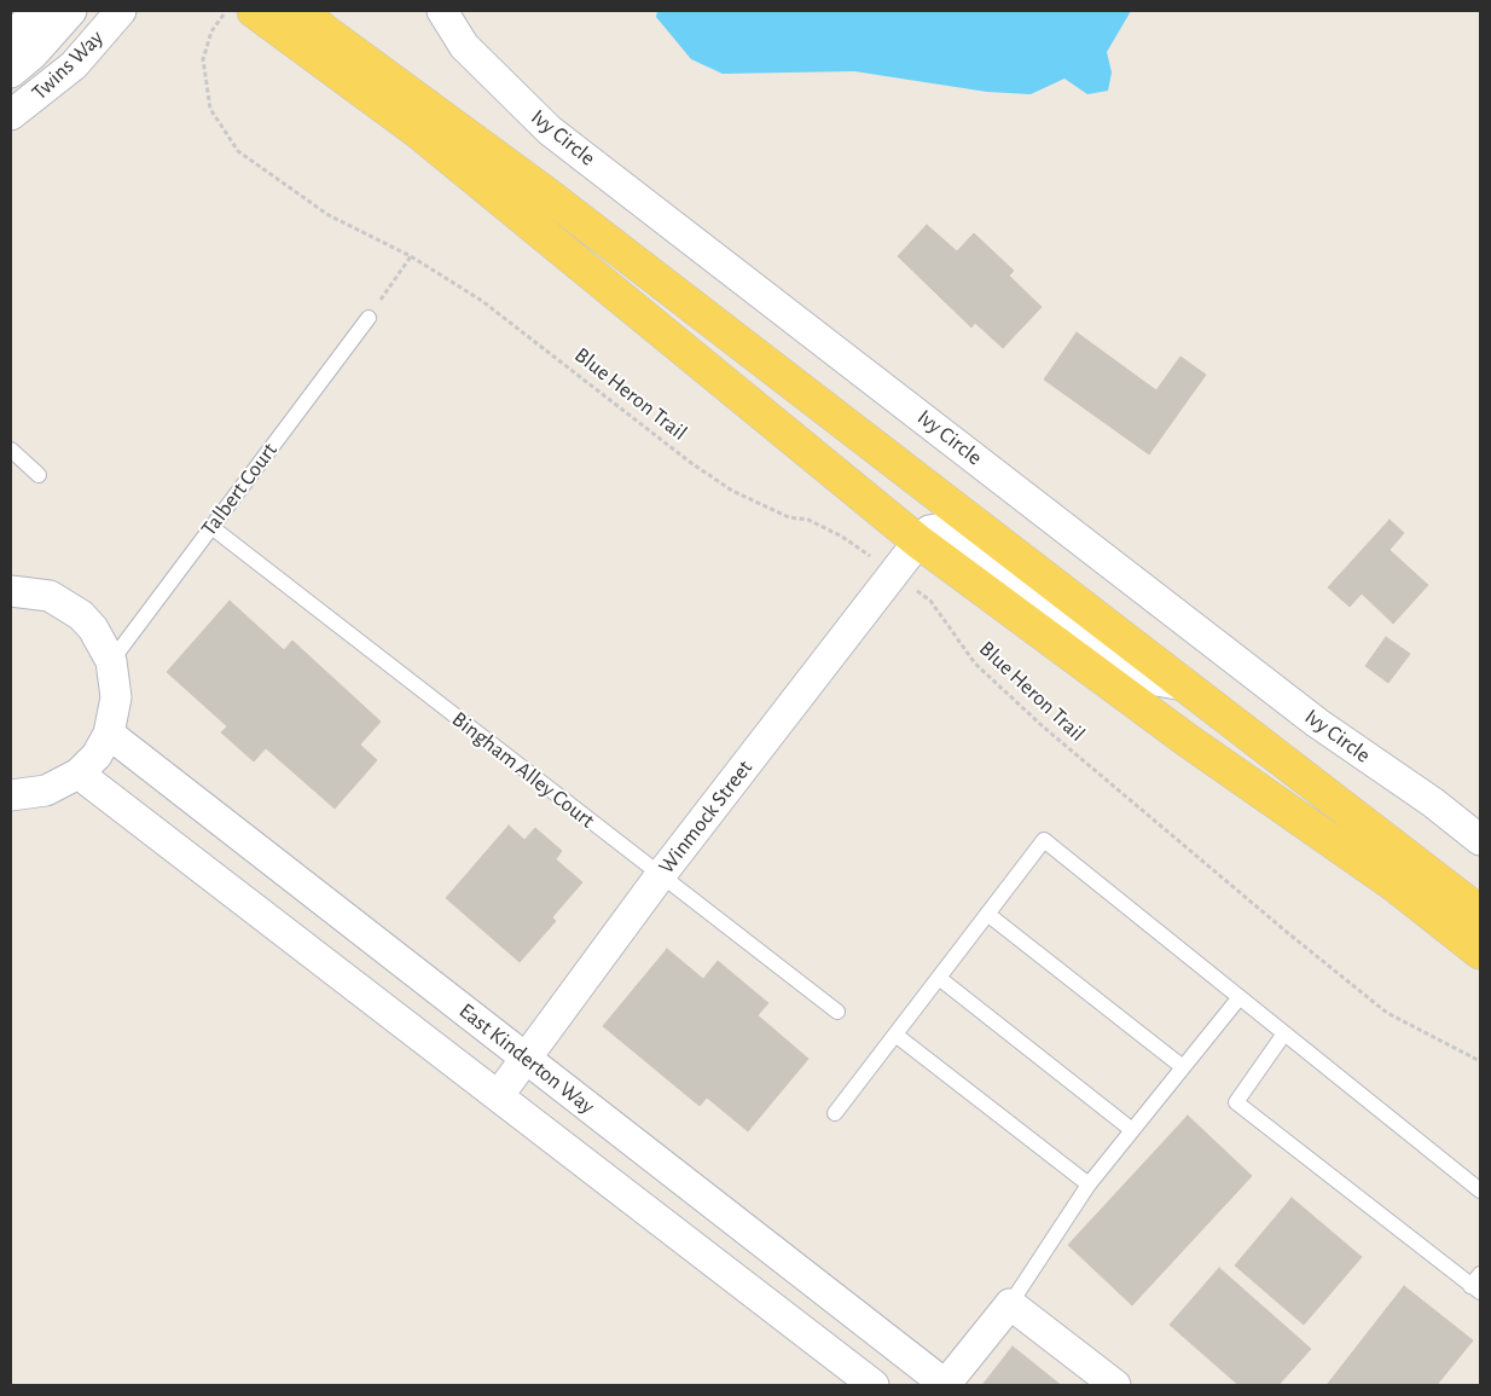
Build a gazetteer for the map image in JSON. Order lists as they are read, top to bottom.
{
  "streets": {
    "street": [
      "Twins Way",
      "Ivy Circle",
      "Winmock Street",
      "East Kinderton Way"
    ],
    "lane": ["Talbert Court", "Bingham Alley Court"],
    "path": ["Blue Heron Trail"]
  },
  "crossings": [
    ["Blue Heron Trail", "Winmock Street"],
    ["Talbert Court", "Bingham Alley Court"],
    ["Bingham Alley Court", "Winmock Street"],
    ["Winmock Street", "East Kinderton Way"]
  ]
}
